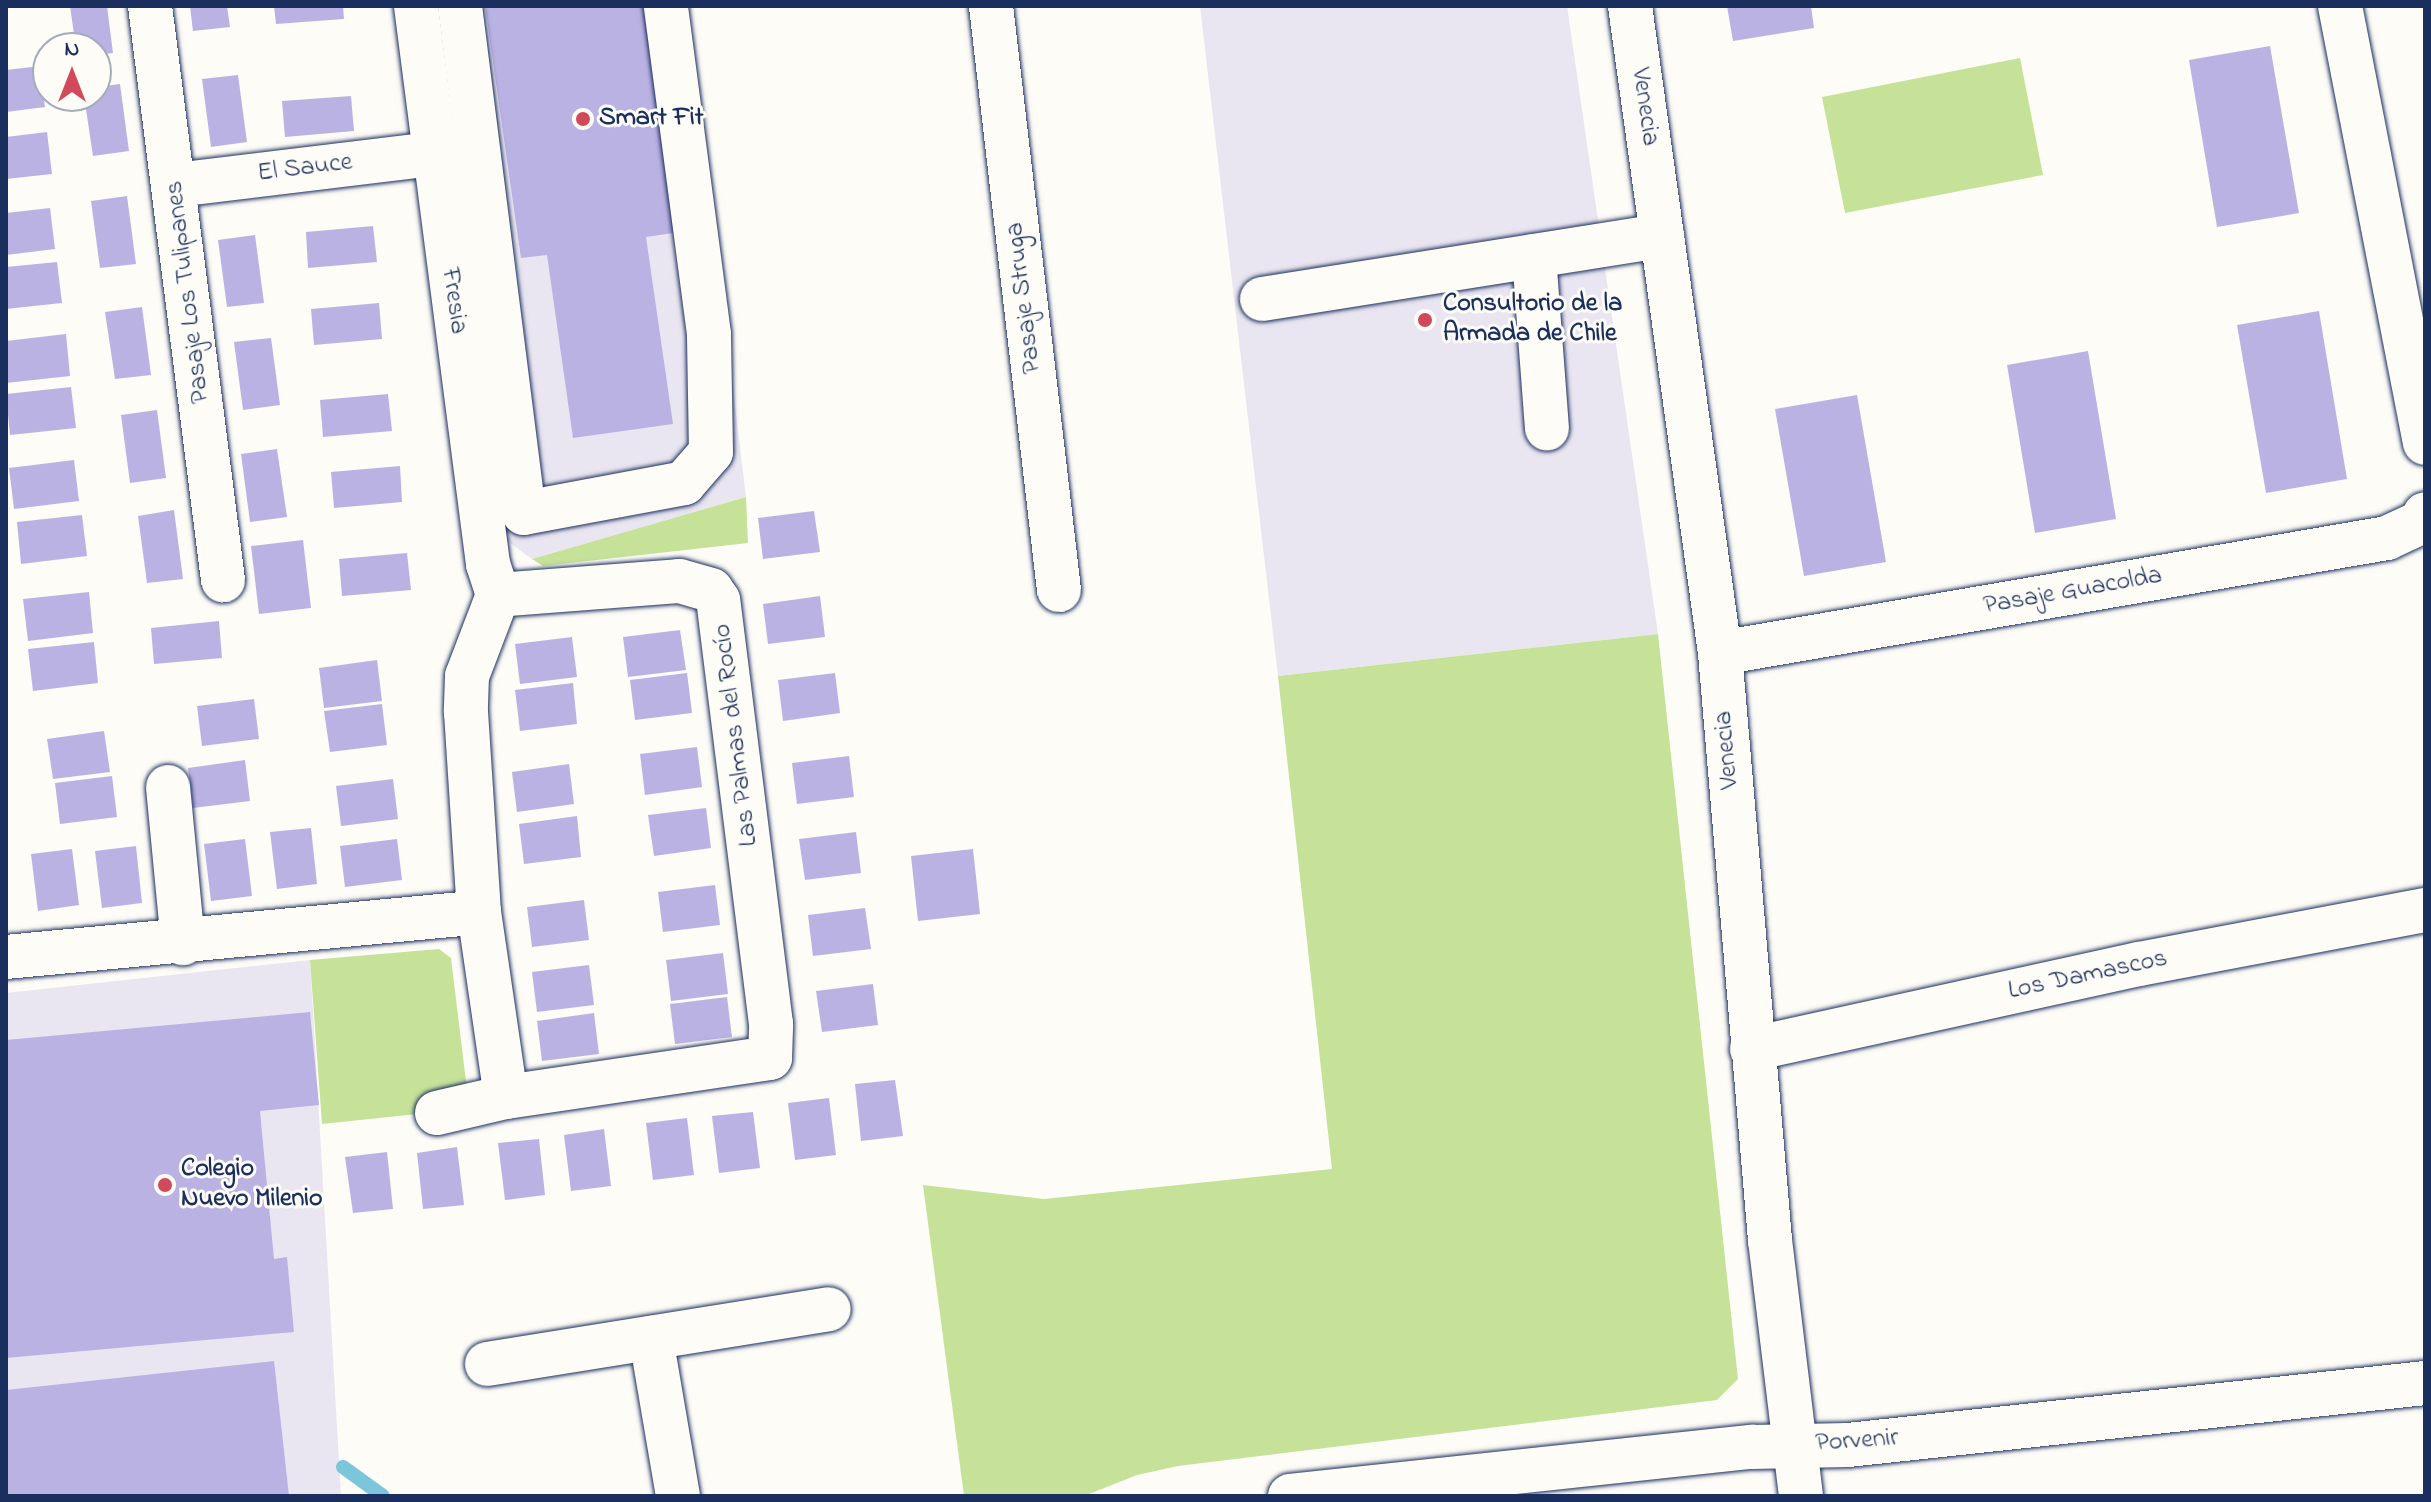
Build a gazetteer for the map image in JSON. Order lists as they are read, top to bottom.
{
  "streets": {
    "street": [
      "Venecia",
      "El Sauce",
      "Pasaje Los Tulipanes",
      "Pasaje Struga",
      "Fresia",
      "Pasaje Guacolda",
      "Las Palmas del Rocío",
      "Los Damascos",
      "Porvenir"
    ]
  },
  "crossings": [
    ["Venecia", "Pasaje Guacolda"],
    ["Venecia", "Los Damascos"],
    ["Venecia", "Porvenir"],
    ["El Sauce", "Pasaje Los Tulipanes"],
    ["El Sauce", "Fresia"],
    ["Fresia", "Las Palmas del Rocío"]
  ],
  "places": ["Smart Fit", "Consultorio de la Armada de Chile", "Colegio Nuevo Milenio"],
  "north": "top"
}
